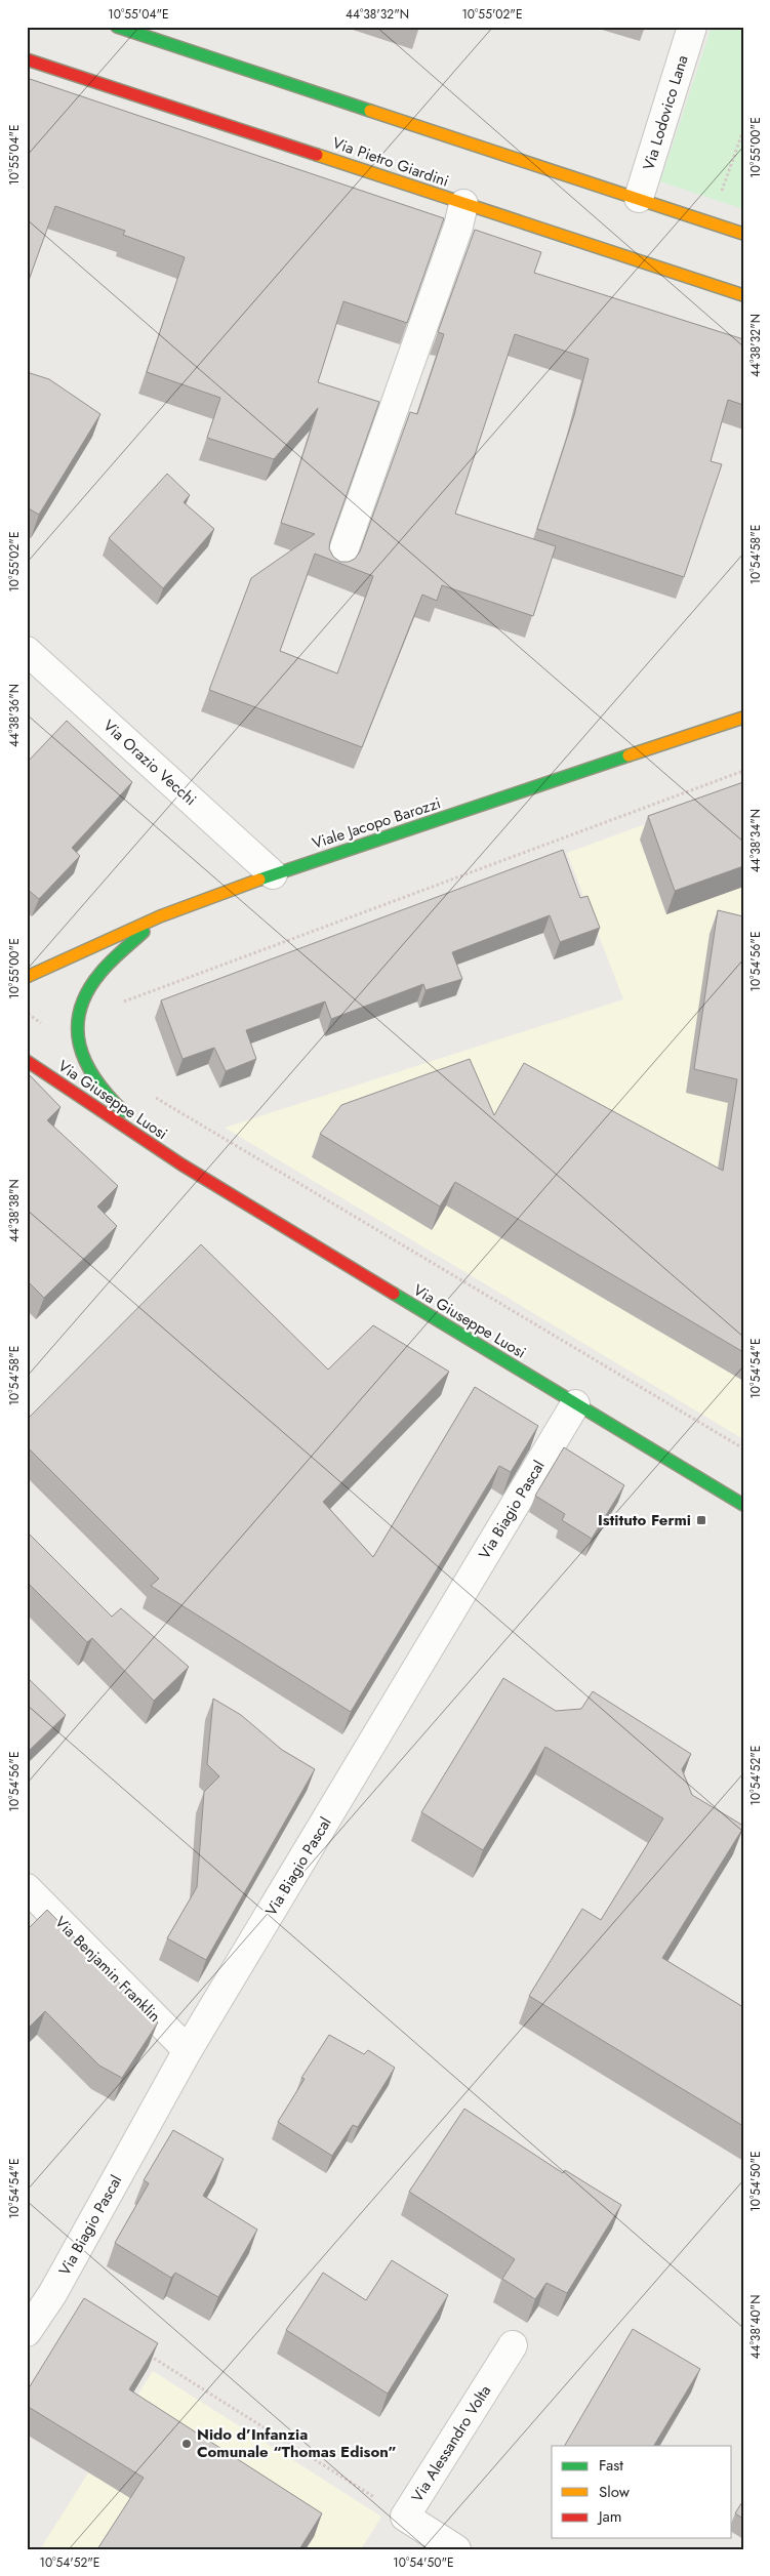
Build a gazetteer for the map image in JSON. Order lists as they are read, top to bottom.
{
  "streets": {
    "street": [
      "Via Lodovico Lana",
      "Via Pietro Giardini",
      "Via Orazio Vecchi",
      "Viale Jacopo Barozzi",
      "Via Giuseppe Luosi",
      "Via Biagio Pascal",
      "Via Benjamin Franklin",
      "Via Alessandro Volta"
    ]
  },
  "crossings": [
    ["Via Orazio Vecchi", "Viale Jacopo Barozzi"],
    ["Viale Jacopo Barozzi", "Via Giuseppe Luosi"],
    ["Via Giuseppe Luosi", "Via Biagio Pascal"],
    ["Via Biagio Pascal", "Via Benjamin Franklin"]
  ],
  "places": {
    "transit": ["Istituto Fermi"],
    "other": ["Nido d’Infanzia Comunale “Thomas Edison”"]
  },
  "legend": ["Fast", "Slow", "Jam"],
  "coordinates": [
    "10°55'04\"E",
    "44°38'32\"N",
    "10°55'02\"E",
    "10°55'00\"E",
    "10°54'58\"E",
    "44°38'36\"N",
    "44°38'34\"N",
    "10°54'56\"E",
    "44°38'38\"N",
    "10°54'54\"E",
    "10°54'52\"E",
    "10°54'50\"E",
    "44°38'40\"N"
  ]
}
